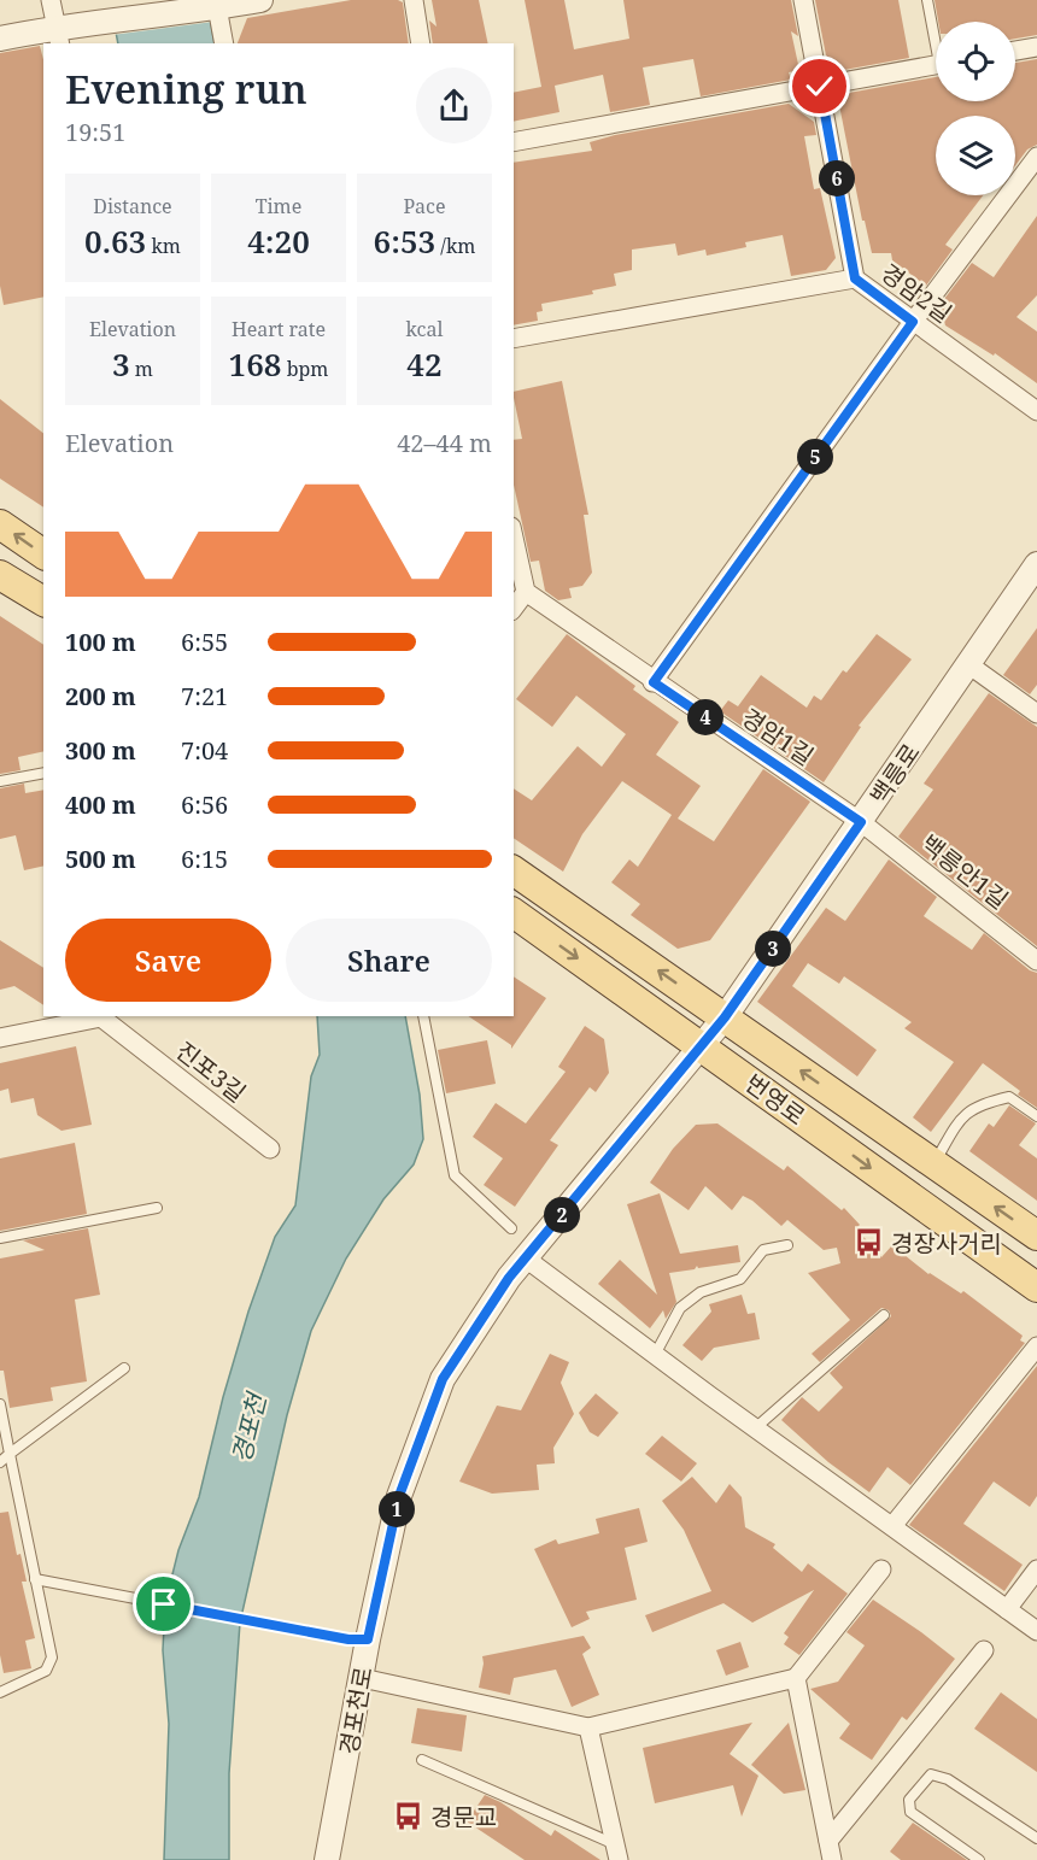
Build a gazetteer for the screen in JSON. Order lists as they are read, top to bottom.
{
  "streets": {
    "main road": ["번영로"],
    "street": [
      "경암2길",
      "경암1길",
      "백릉로",
      "백릉안1길",
      "진포3길",
      "경포천로"
    ]
  },
  "crossings": [
    ["경암1길", "백릉로"],
    ["경암1길", "백릉안1길"],
    ["백릉로", "백릉안1길"],
    ["백릉로", "번영로"],
    ["백릉로", "경포천로"],
    ["번영로", "경포천로"]
  ],
  "water": ["경포천"],
  "places": {
    "bus stop": ["경장사거리", "경문교"]
  },
  "page": {
    "heading": ["Evening run", "19:51"],
    "pins": [
      "6",
      "5",
      "4",
      "3",
      "2",
      "1"
    ],
    "stats": [
      ["Distance", "0.63 km"],
      ["Time", "4:20"],
      ["Pace", "6:53 /km"],
      ["Elevation", "3 m"],
      ["Heart rate", "168 bpm"],
      ["kcal", "42"]
    ],
    "chart": ["Elevation", "42–44 m"],
    "list": [
      {
        "name": "100 m",
        "note": "6:55"
      },
      {
        "name": "200 m",
        "note": "7:21"
      },
      {
        "name": "300 m",
        "note": "7:04"
      },
      {
        "name": "400 m",
        "note": "6:56"
      },
      {
        "name": "500 m",
        "note": "6:15"
      }
    ],
    "buttons": ["Save", "Share"]
  }
}
